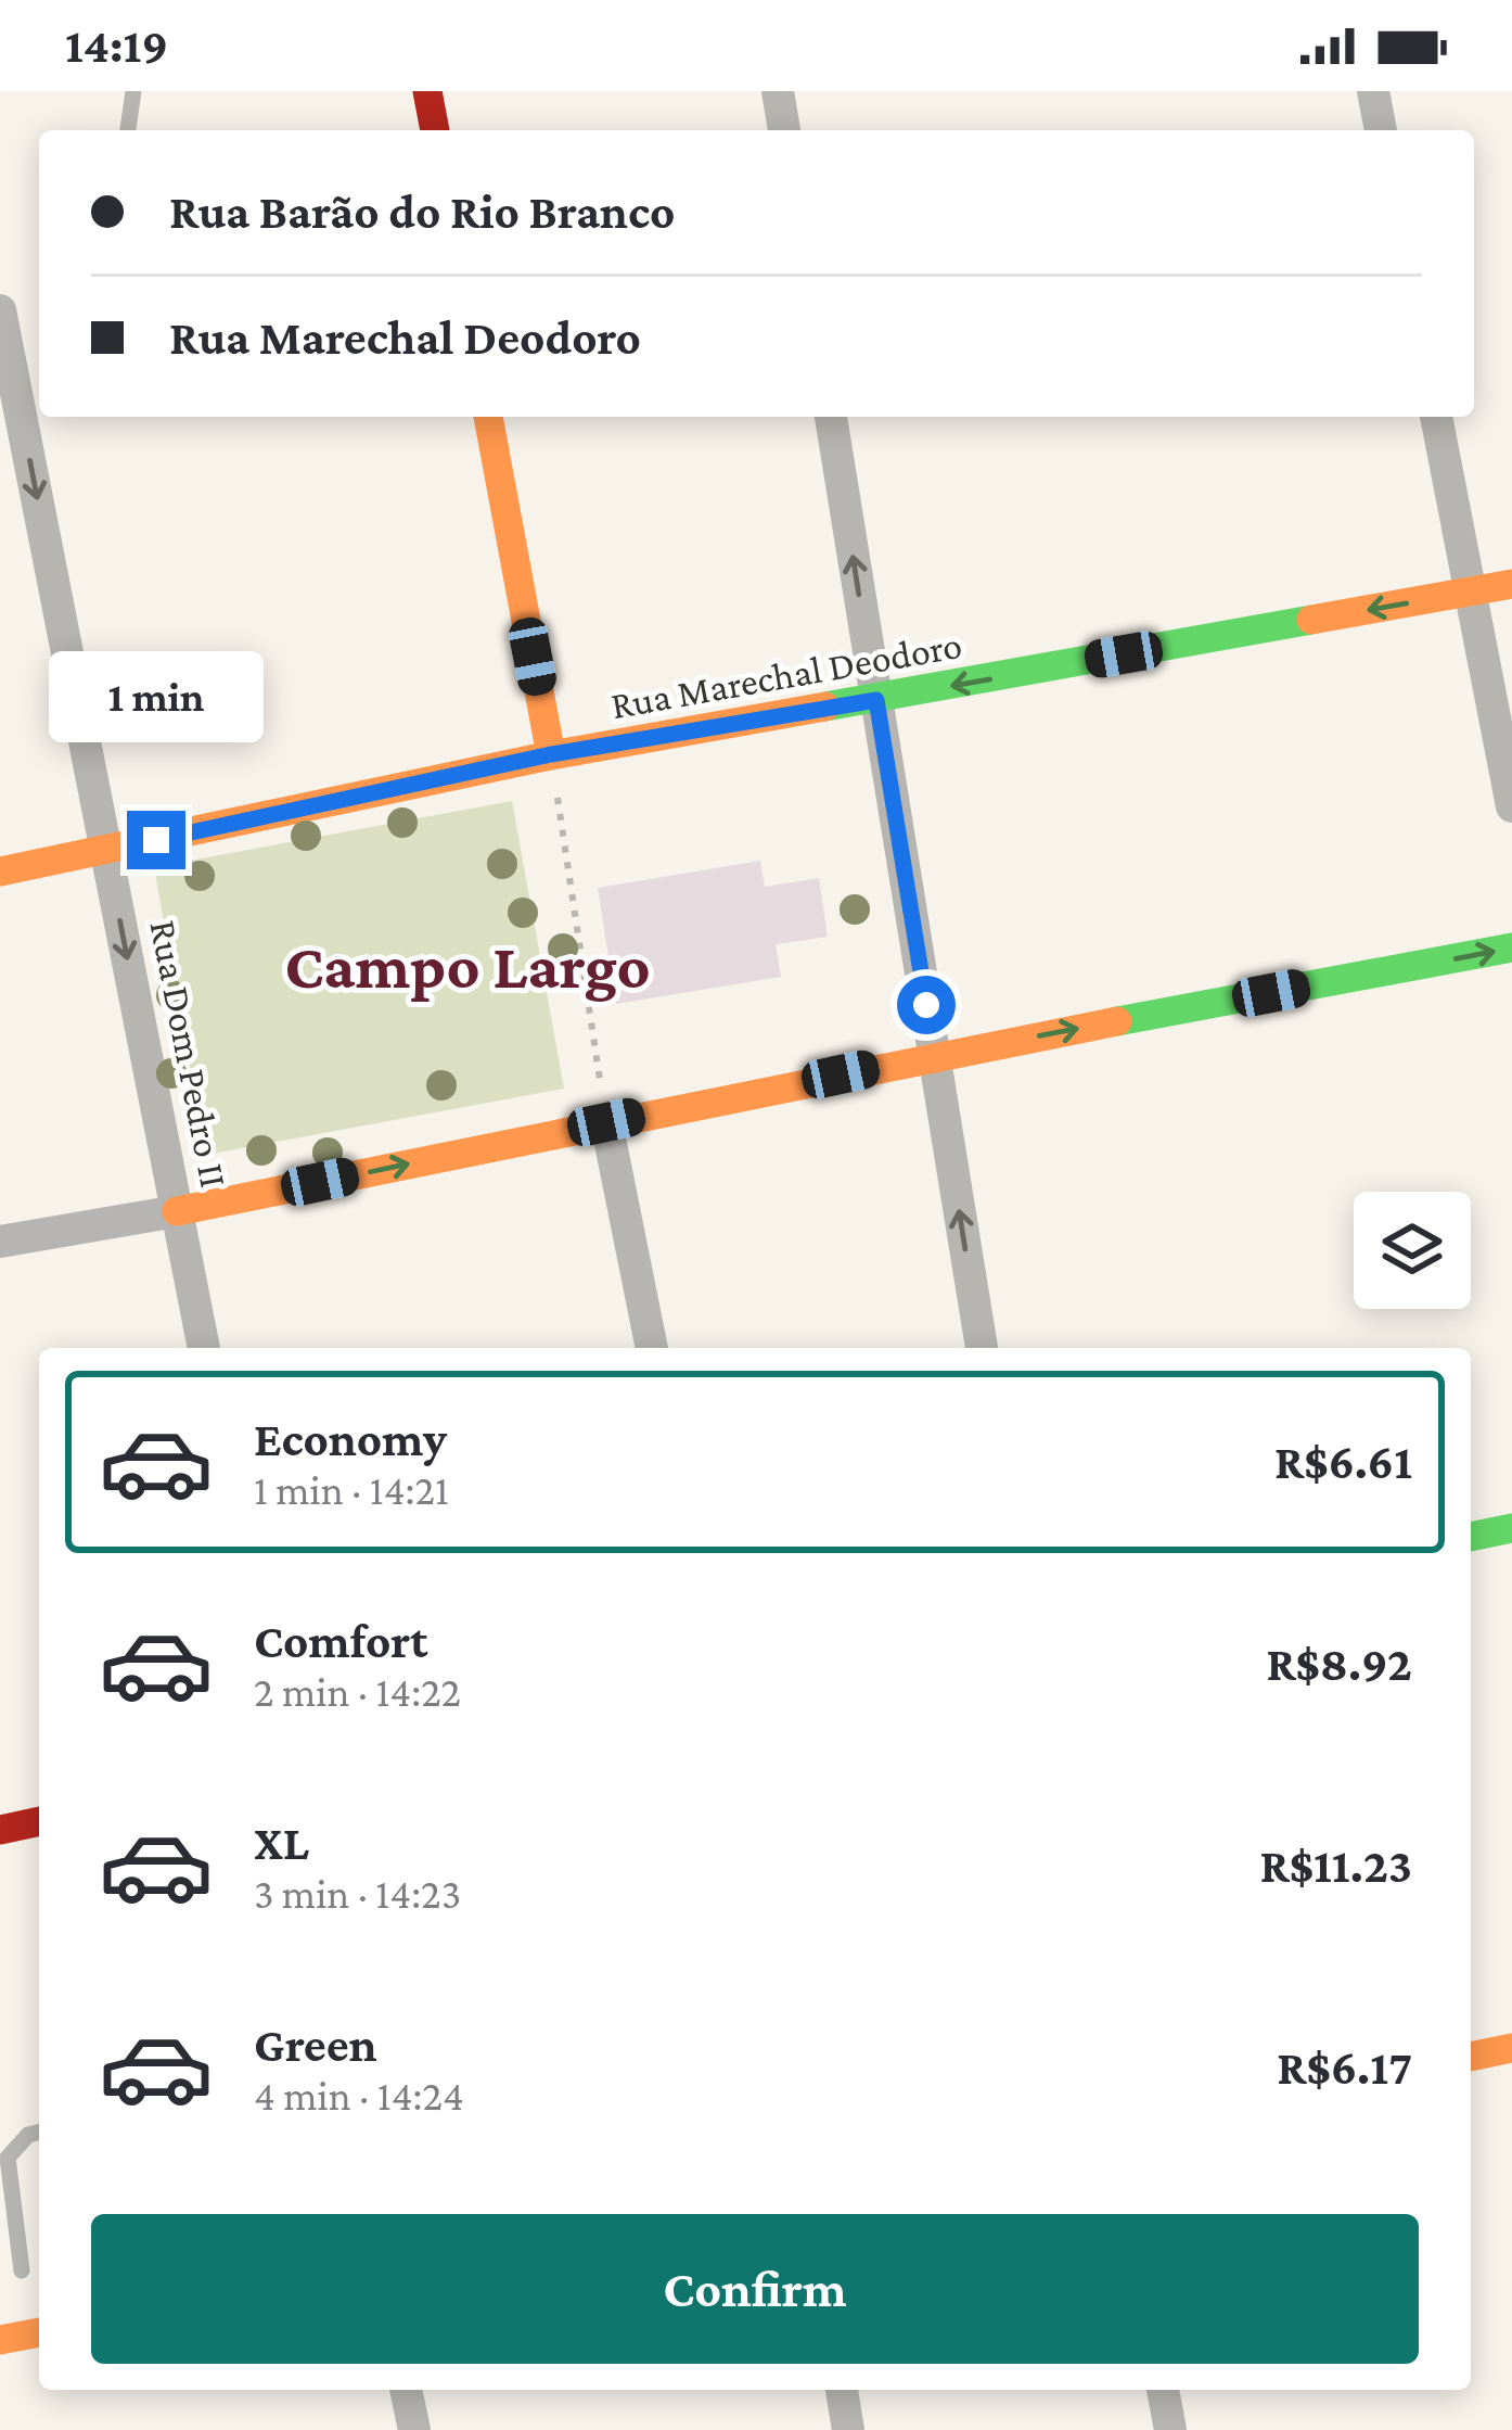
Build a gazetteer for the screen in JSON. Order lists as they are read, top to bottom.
{
  "streets": {
    "main road": ["Rua Marechal Deodoro"],
    "street": ["Rua Dom Pedro II"]
  },
  "crossings": [
    ["Rua Marechal Deodoro", "Rua Dom Pedro II"]
  ],
  "one_way": ["Rua Marechal Deodoro", "Rua Dom Pedro II"],
  "districts": ["Campo Largo"],
  "page": {
    "status": "14:19",
    "banner": ["Rua Barão do Rio Branco", "Rua Marechal Deodoro"],
    "bubble": "1 min",
    "list": [
      {
        "name": "Economy",
        "note": "1 min · 14:21",
        "value": "R$6.61"
      },
      {
        "name": "Comfort",
        "note": "2 min · 14:22",
        "value": "R$8.92"
      },
      {
        "name": "XL",
        "note": "3 min · 14:23",
        "value": "R$11.23"
      },
      {
        "name": "Green",
        "note": "4 min · 14:24",
        "value": "R$6.17"
      }
    ],
    "buttons": "Confirm"
  }
}
